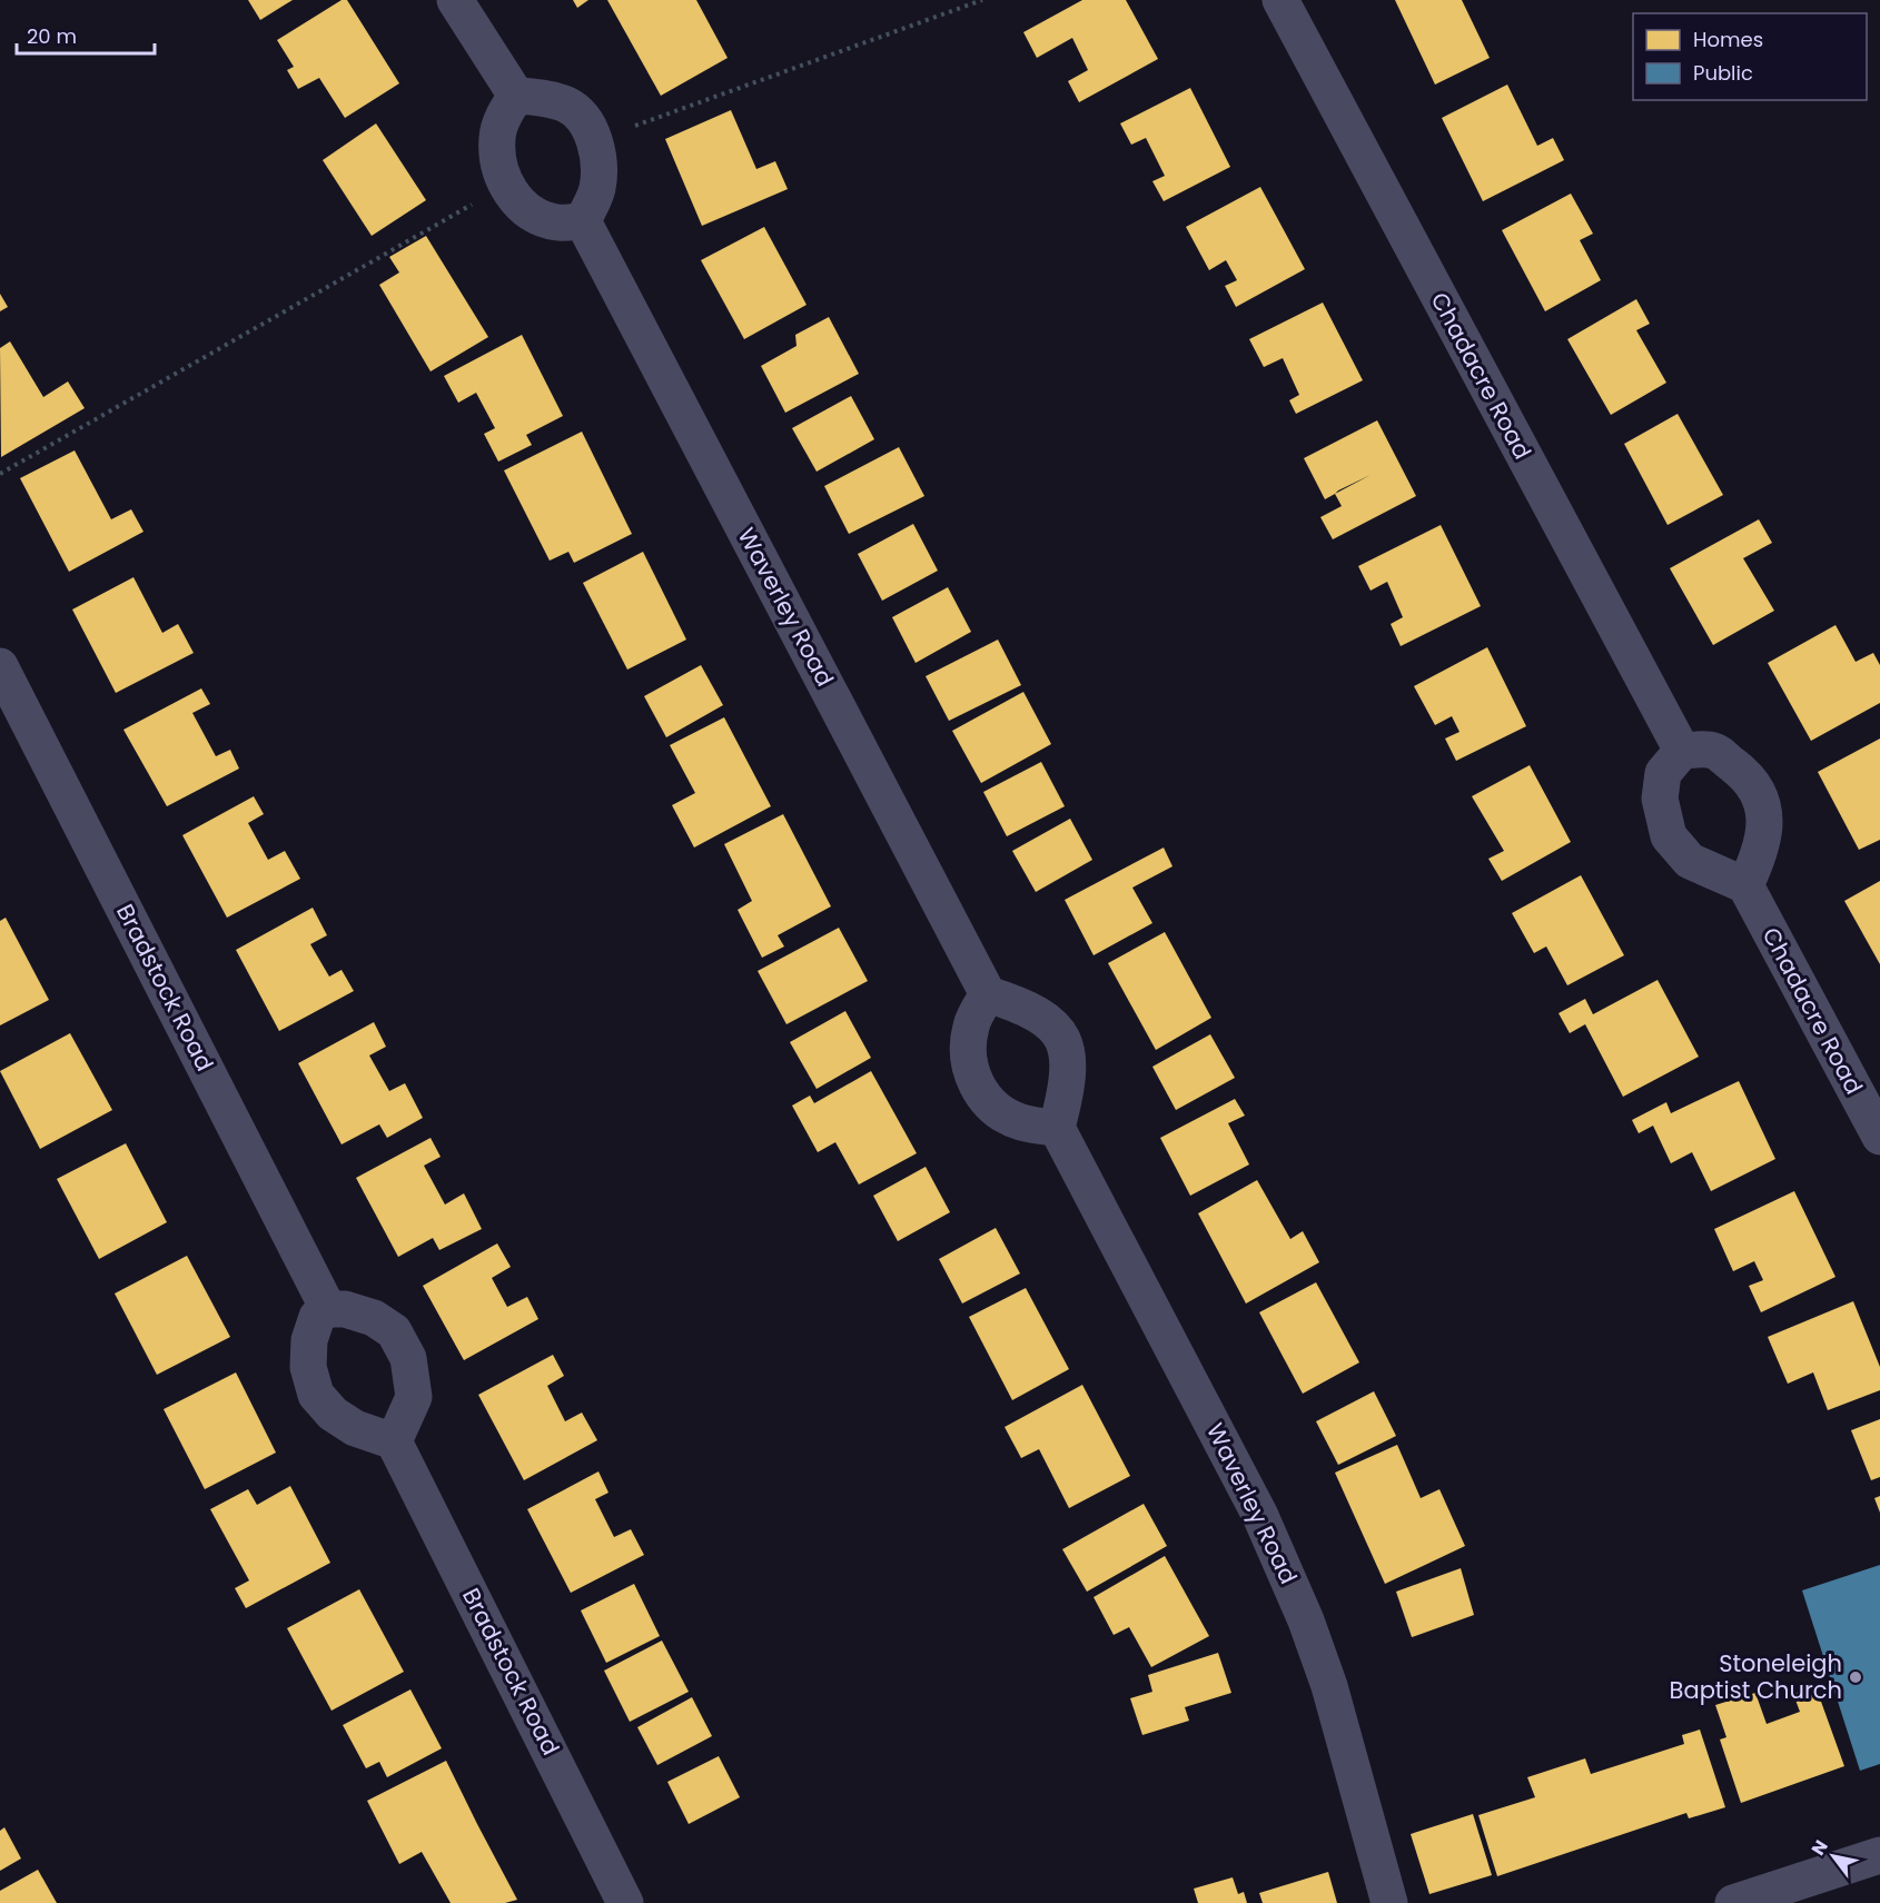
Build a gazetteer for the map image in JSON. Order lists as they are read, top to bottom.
{
  "streets": {
    "street": ["Chadacre Road", "Waverley Road", "Bradstock Road"]
  },
  "places": ["Stoneleigh Baptist Church"],
  "legend": ["Homes", "Public"],
  "scale_bar": "20 m",
  "north": "top left"
}
